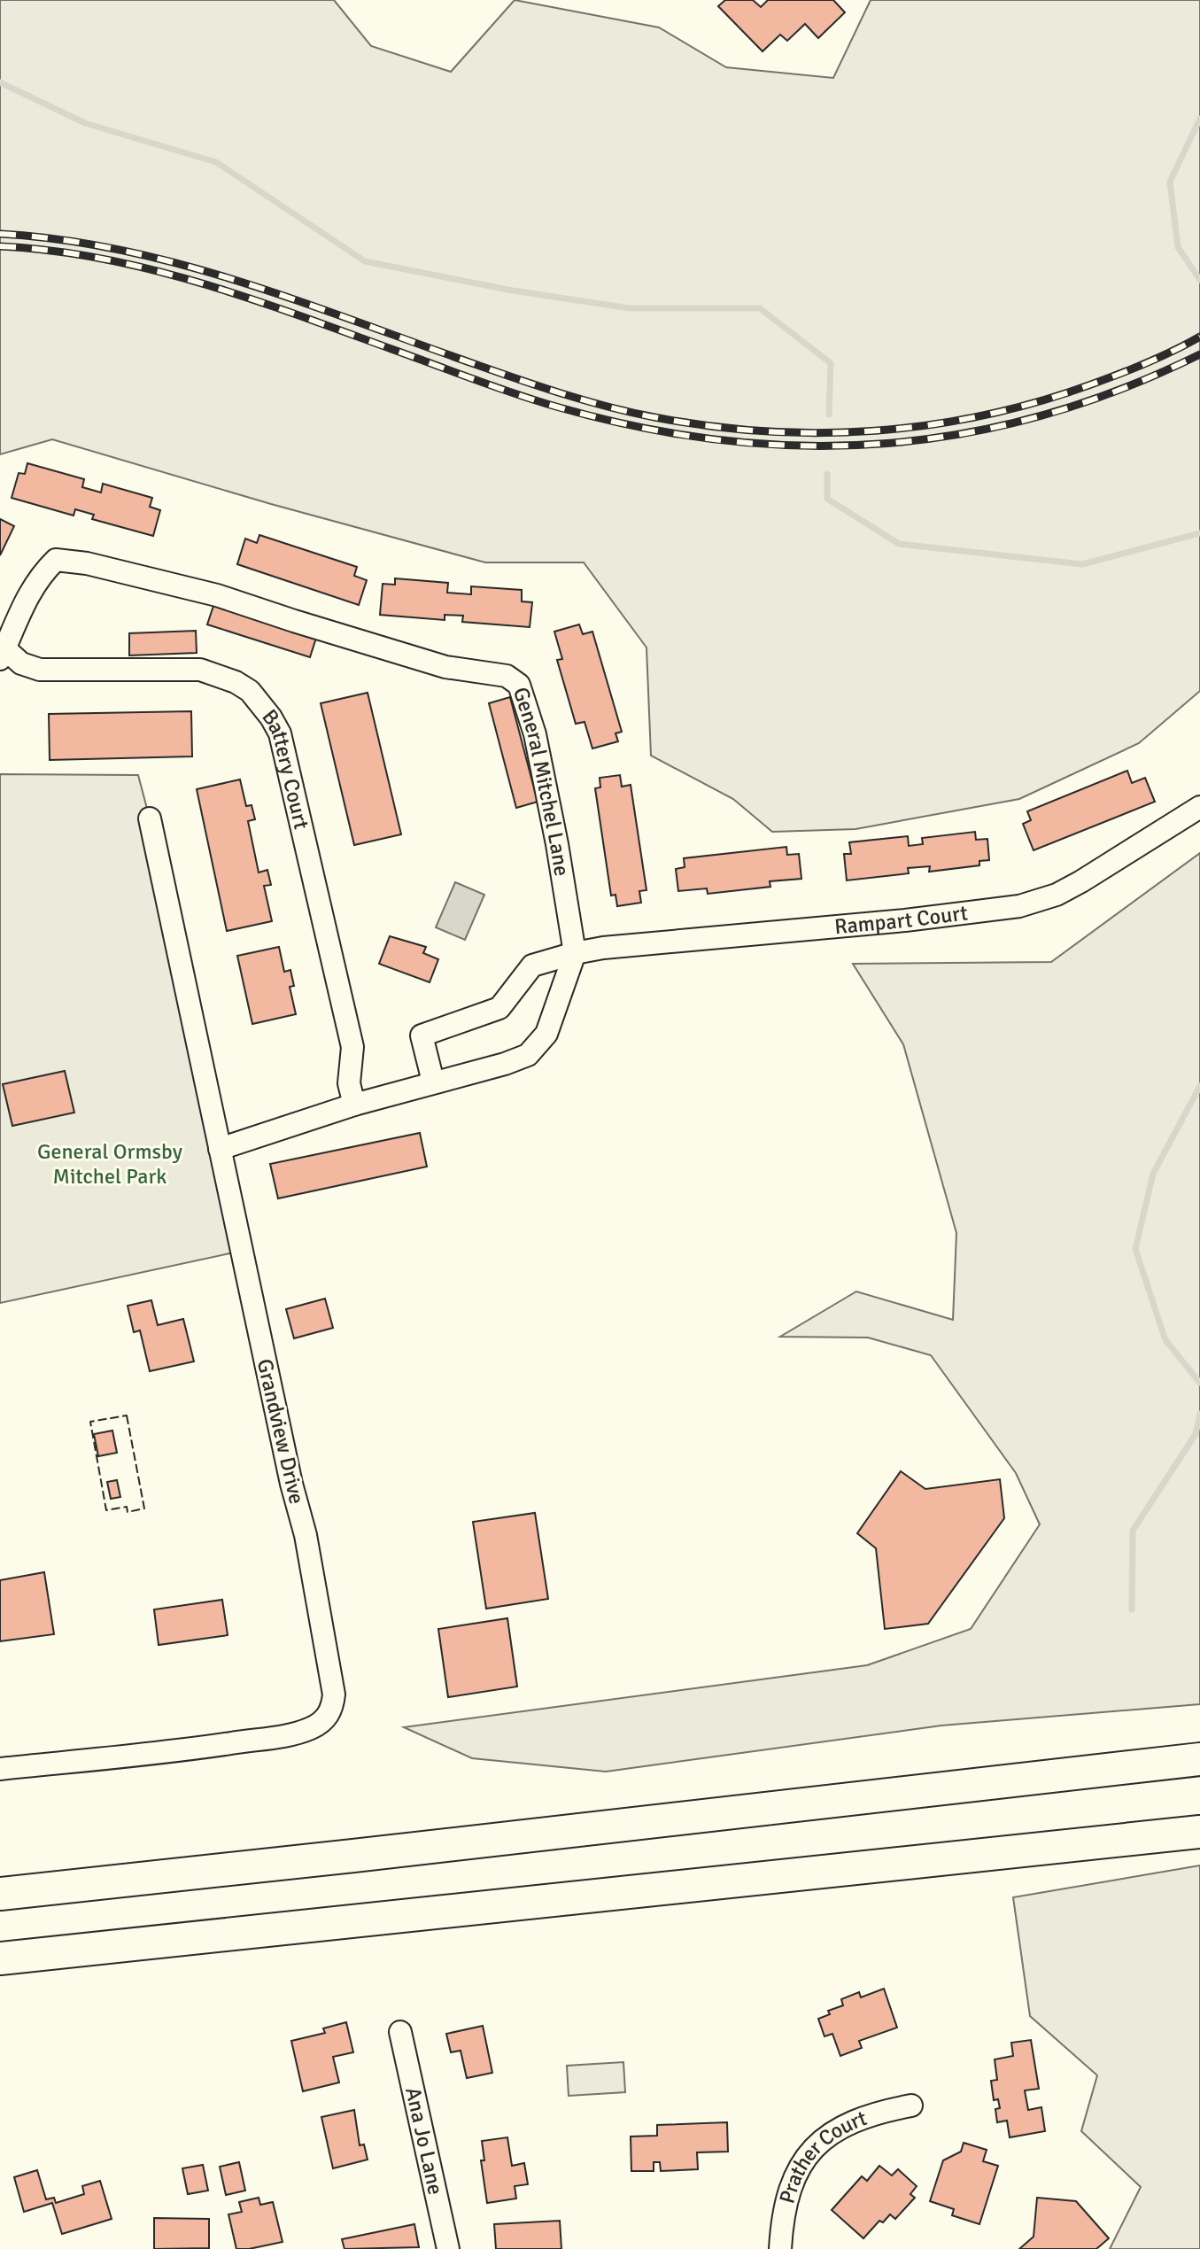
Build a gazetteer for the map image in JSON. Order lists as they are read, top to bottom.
{
  "streets": {
    "street": [
      "Battery Court",
      "General Mitchel Lane",
      "Rampart Court",
      "Grandview Drive",
      "Ana Jo Lane",
      "Prather Court"
    ]
  },
  "crossings": [
    ["Battery Court", "General Mitchel Lane"],
    ["General Mitchel Lane", "Rampart Court"],
    ["General Mitchel Lane", "Grandview Drive"]
  ],
  "parks": ["General Ormsby Mitchel Park"]
}
